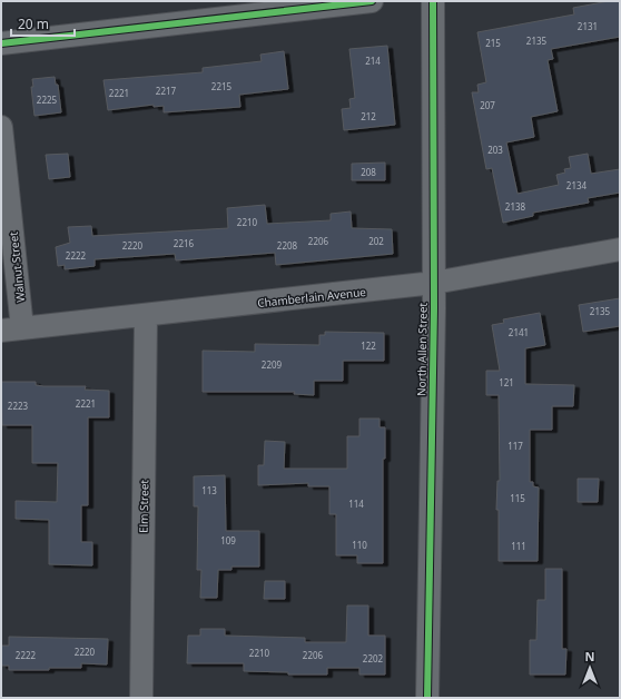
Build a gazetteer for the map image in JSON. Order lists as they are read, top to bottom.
{
  "streets": {
    "street": [
      "Walnut Street",
      "Chamberlain Avenue",
      "North Allen Street",
      "Elm Street"
    ]
  },
  "crossings": [
    ["Walnut Street", "Chamberlain Avenue"],
    ["Chamberlain Avenue", "North Allen Street"],
    ["Chamberlain Avenue", "Elm Street"]
  ],
  "house_numbers": [
    "2131",
    "2135",
    "215",
    "214",
    "2215",
    "2217",
    "2221",
    "2225",
    "207",
    "212",
    "203",
    "208",
    "2134",
    "2138",
    "2210",
    "2206",
    "202",
    "2216",
    "2220",
    "2208",
    "2222",
    "2135",
    "2141",
    "122",
    "2209",
    "121",
    "2221",
    "2223",
    "117",
    "113",
    "115",
    "114",
    "109",
    "110",
    "111",
    "2220",
    "2210",
    "2222",
    "2206",
    "2202"
  ],
  "scale_bar": "20 m",
  "north": "top"
}
